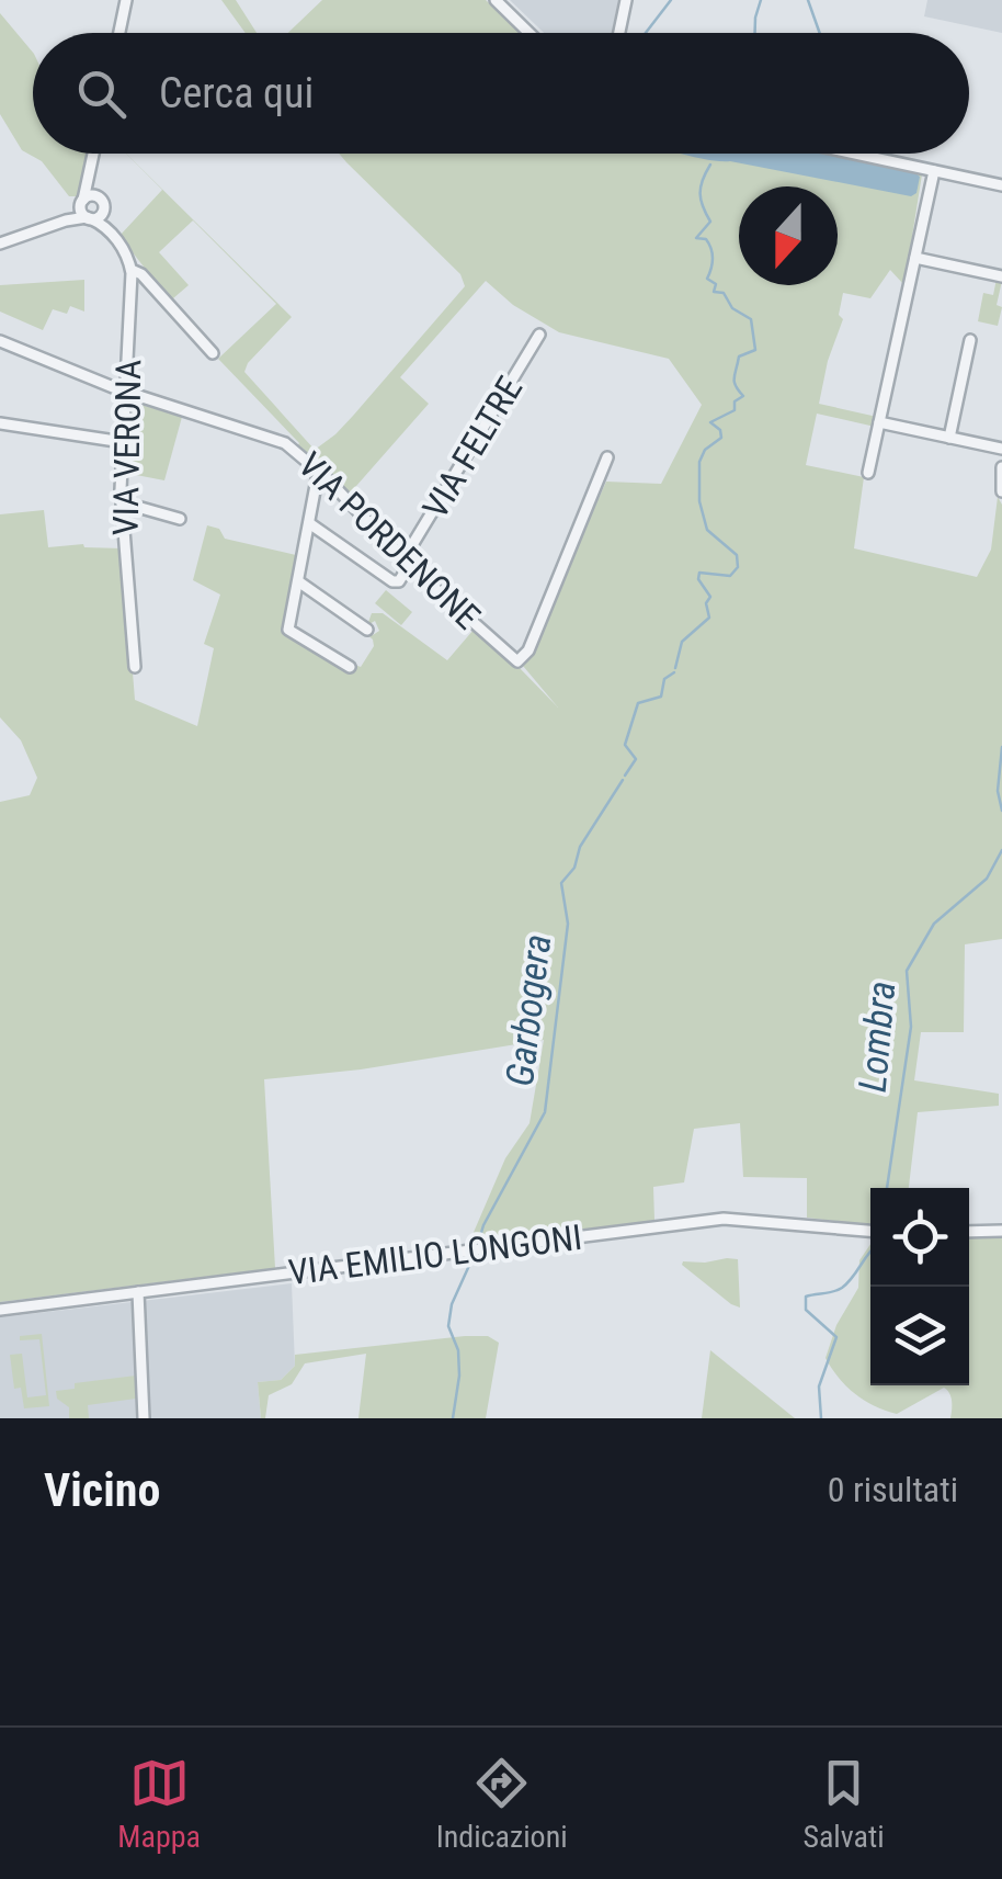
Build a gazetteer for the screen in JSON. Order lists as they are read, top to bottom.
{
  "streets": {
    "street": [
      "VIA VERONA",
      "VIA FELTRE",
      "VIA PORDENONE",
      "VIA EMILIO LONGONI"
    ]
  },
  "crossings": [
    ["VIA VERONA", "VIA PORDENONE"],
    ["VIA FELTRE", "VIA PORDENONE"]
  ],
  "water": ["Garbogera", "Lombra"],
  "north": "bottom",
  "page": {
    "search": "Cerca qui",
    "heading": ["Vicino", "0 risultati"],
    "nav": ["Mappa", "Indicazioni", "Salvati"]
  }
}
